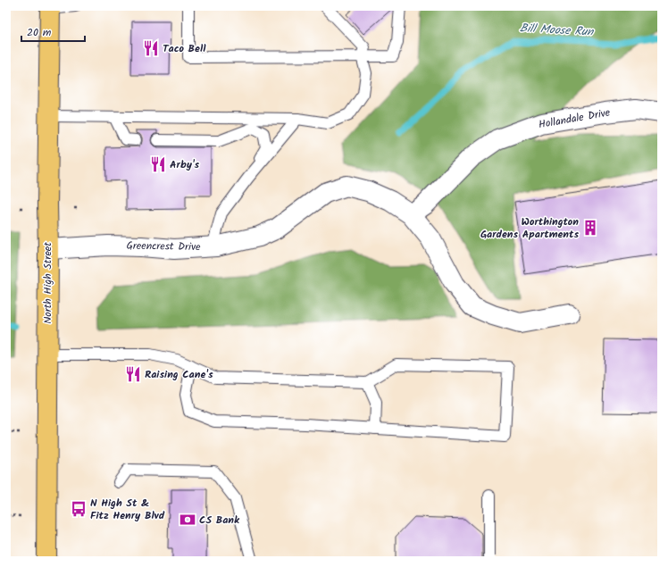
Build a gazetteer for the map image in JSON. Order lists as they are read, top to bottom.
{
  "streets": {
    "main road": ["North High Street"],
    "street": ["Hollandale Drive", "Greencrest Drive"]
  },
  "crossings": [
    ["Hollandale Drive", "Greencrest Drive"],
    ["Greencrest Drive", "North High Street"]
  ],
  "water": ["Bill Moose Run"],
  "places": {
    "restaurant": ["Taco Bell", "Arby's", "Raising Cane's"],
    "building": ["Worthington Gardens Apartments"],
    "bus stop": ["N High St & Fitz Henry Blvd"],
    "bank": ["CS Bank"]
  },
  "scale_bar": "20 m"
}
